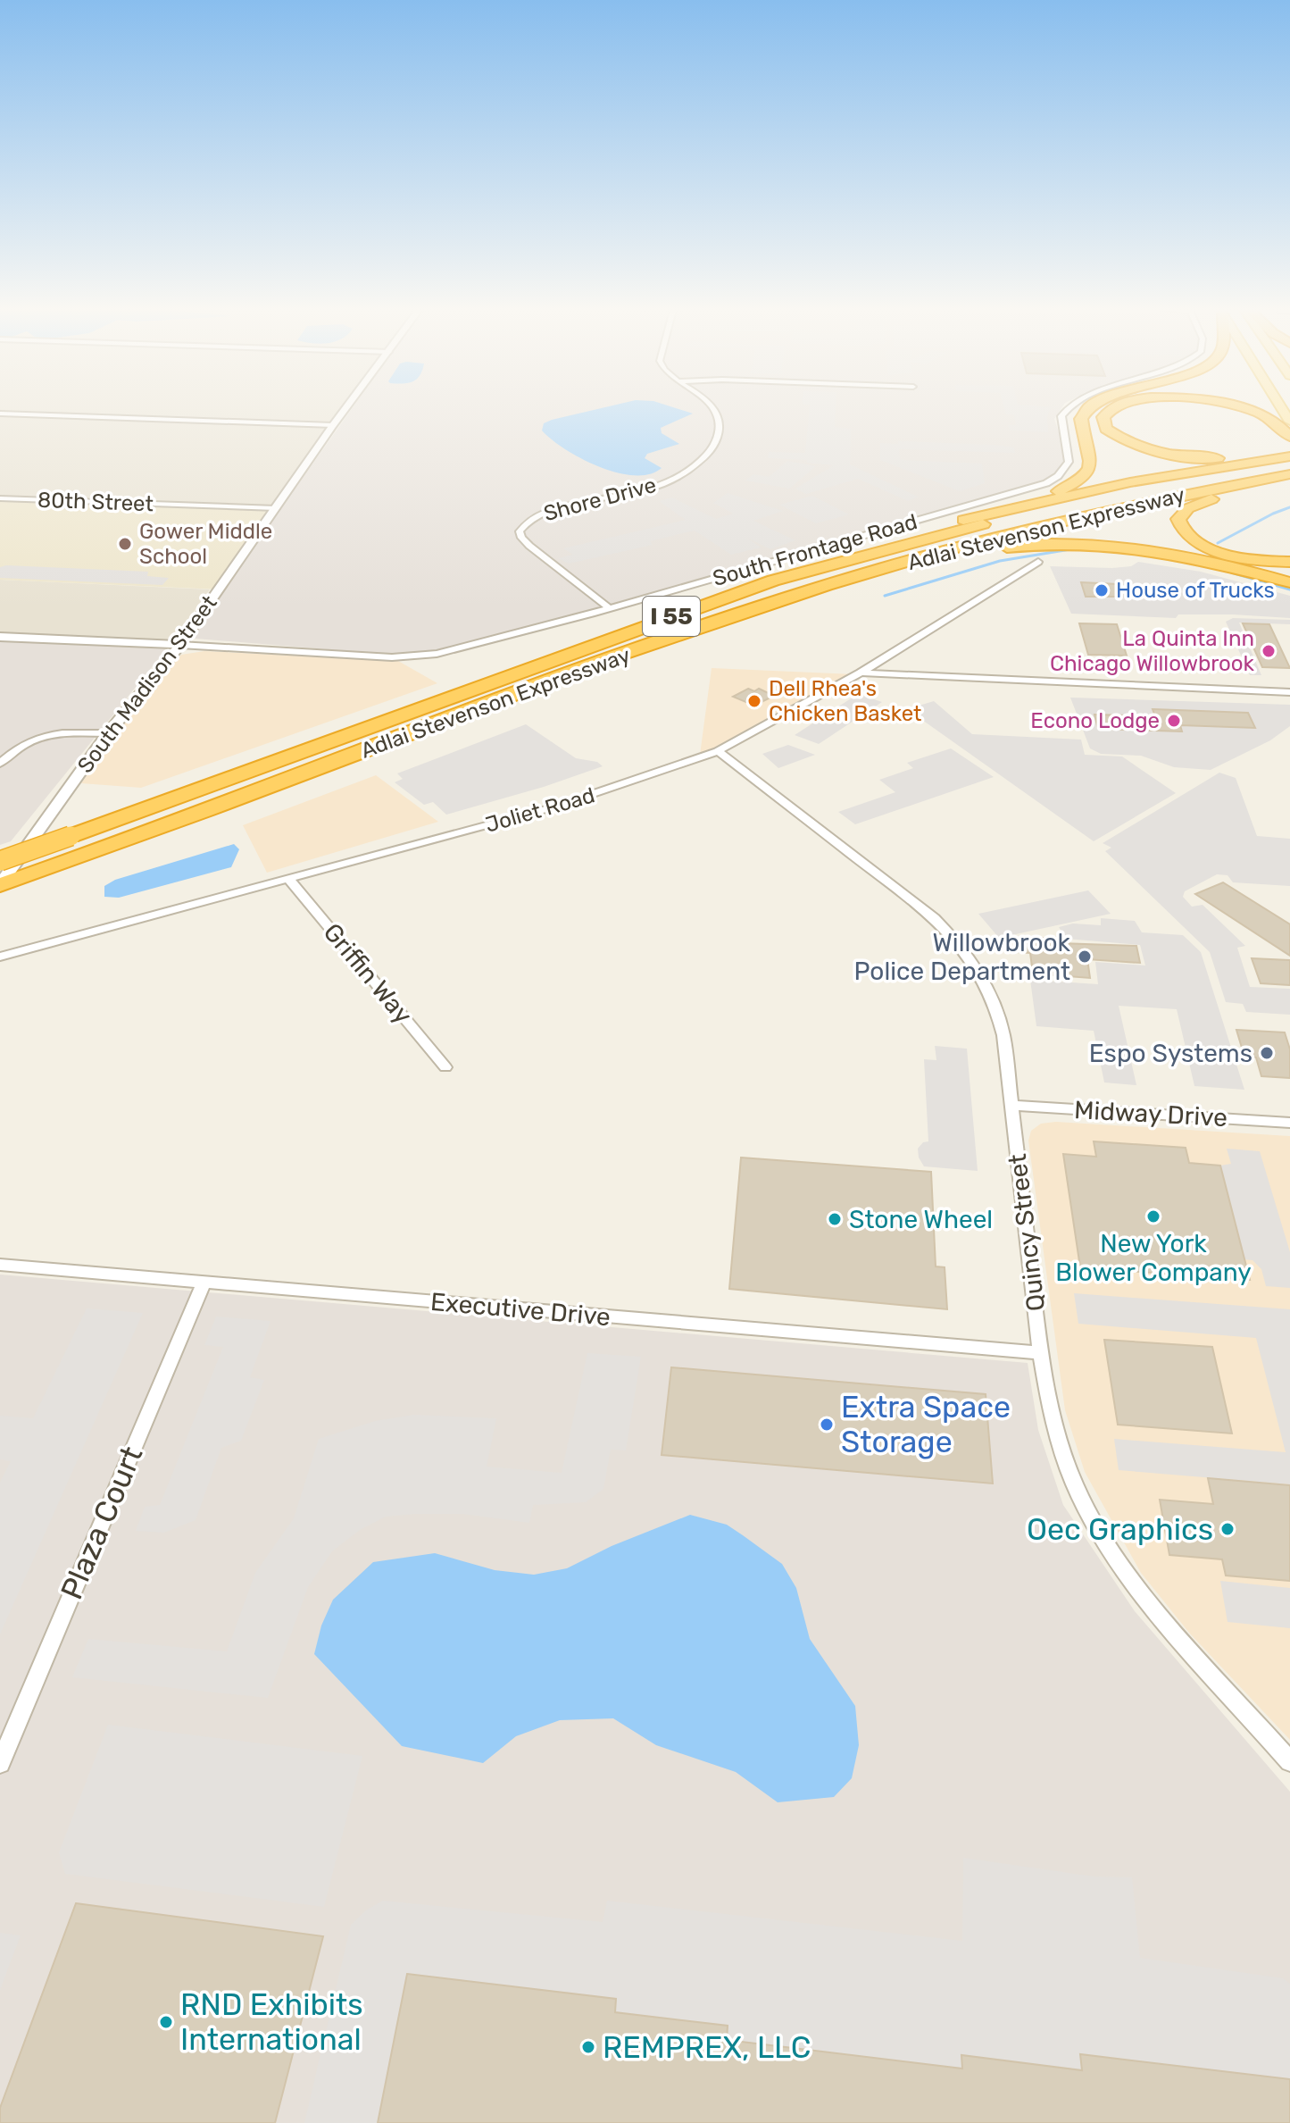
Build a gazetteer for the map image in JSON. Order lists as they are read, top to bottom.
{
  "streets": {
    "highway": ["Adlai Stevenson Expressway", "I 55"],
    "street": [
      "Shore Drive",
      "80th Street",
      "South Frontage Road",
      "South Madison Street",
      "Joliet Road",
      "Griffin Way",
      "Midway Drive",
      "Quincy Street",
      "Executive Drive",
      "Plaza Court"
    ]
  },
  "crossings": [
    ["Shore Drive", "South Frontage Road"],
    ["80th Street", "South Madison Street"],
    ["Adlai Stevenson Expressway", "South Madison Street"],
    ["South Frontage Road", "South Madison Street"],
    ["Joliet Road", "Griffin Way"],
    ["Joliet Road", "Quincy Street"],
    ["Midway Drive", "Quincy Street"],
    ["Quincy Street", "Executive Drive"],
    ["Executive Drive", "Plaza Court"]
  ],
  "places": [
    "Gower Middle School",
    "House of Trucks",
    "La Quinta Inn Chicago Willowbrook",
    "Dell Rhea's Chicken Basket",
    "Econo Lodge",
    "Willowbrook Police Department",
    "Espo Systems",
    "New York Blower Company",
    "Stone Wheel",
    "Extra Space Storage",
    "Oec Graphics",
    "RND Exhibits International",
    "REMPREX, LLC"
  ]
}
